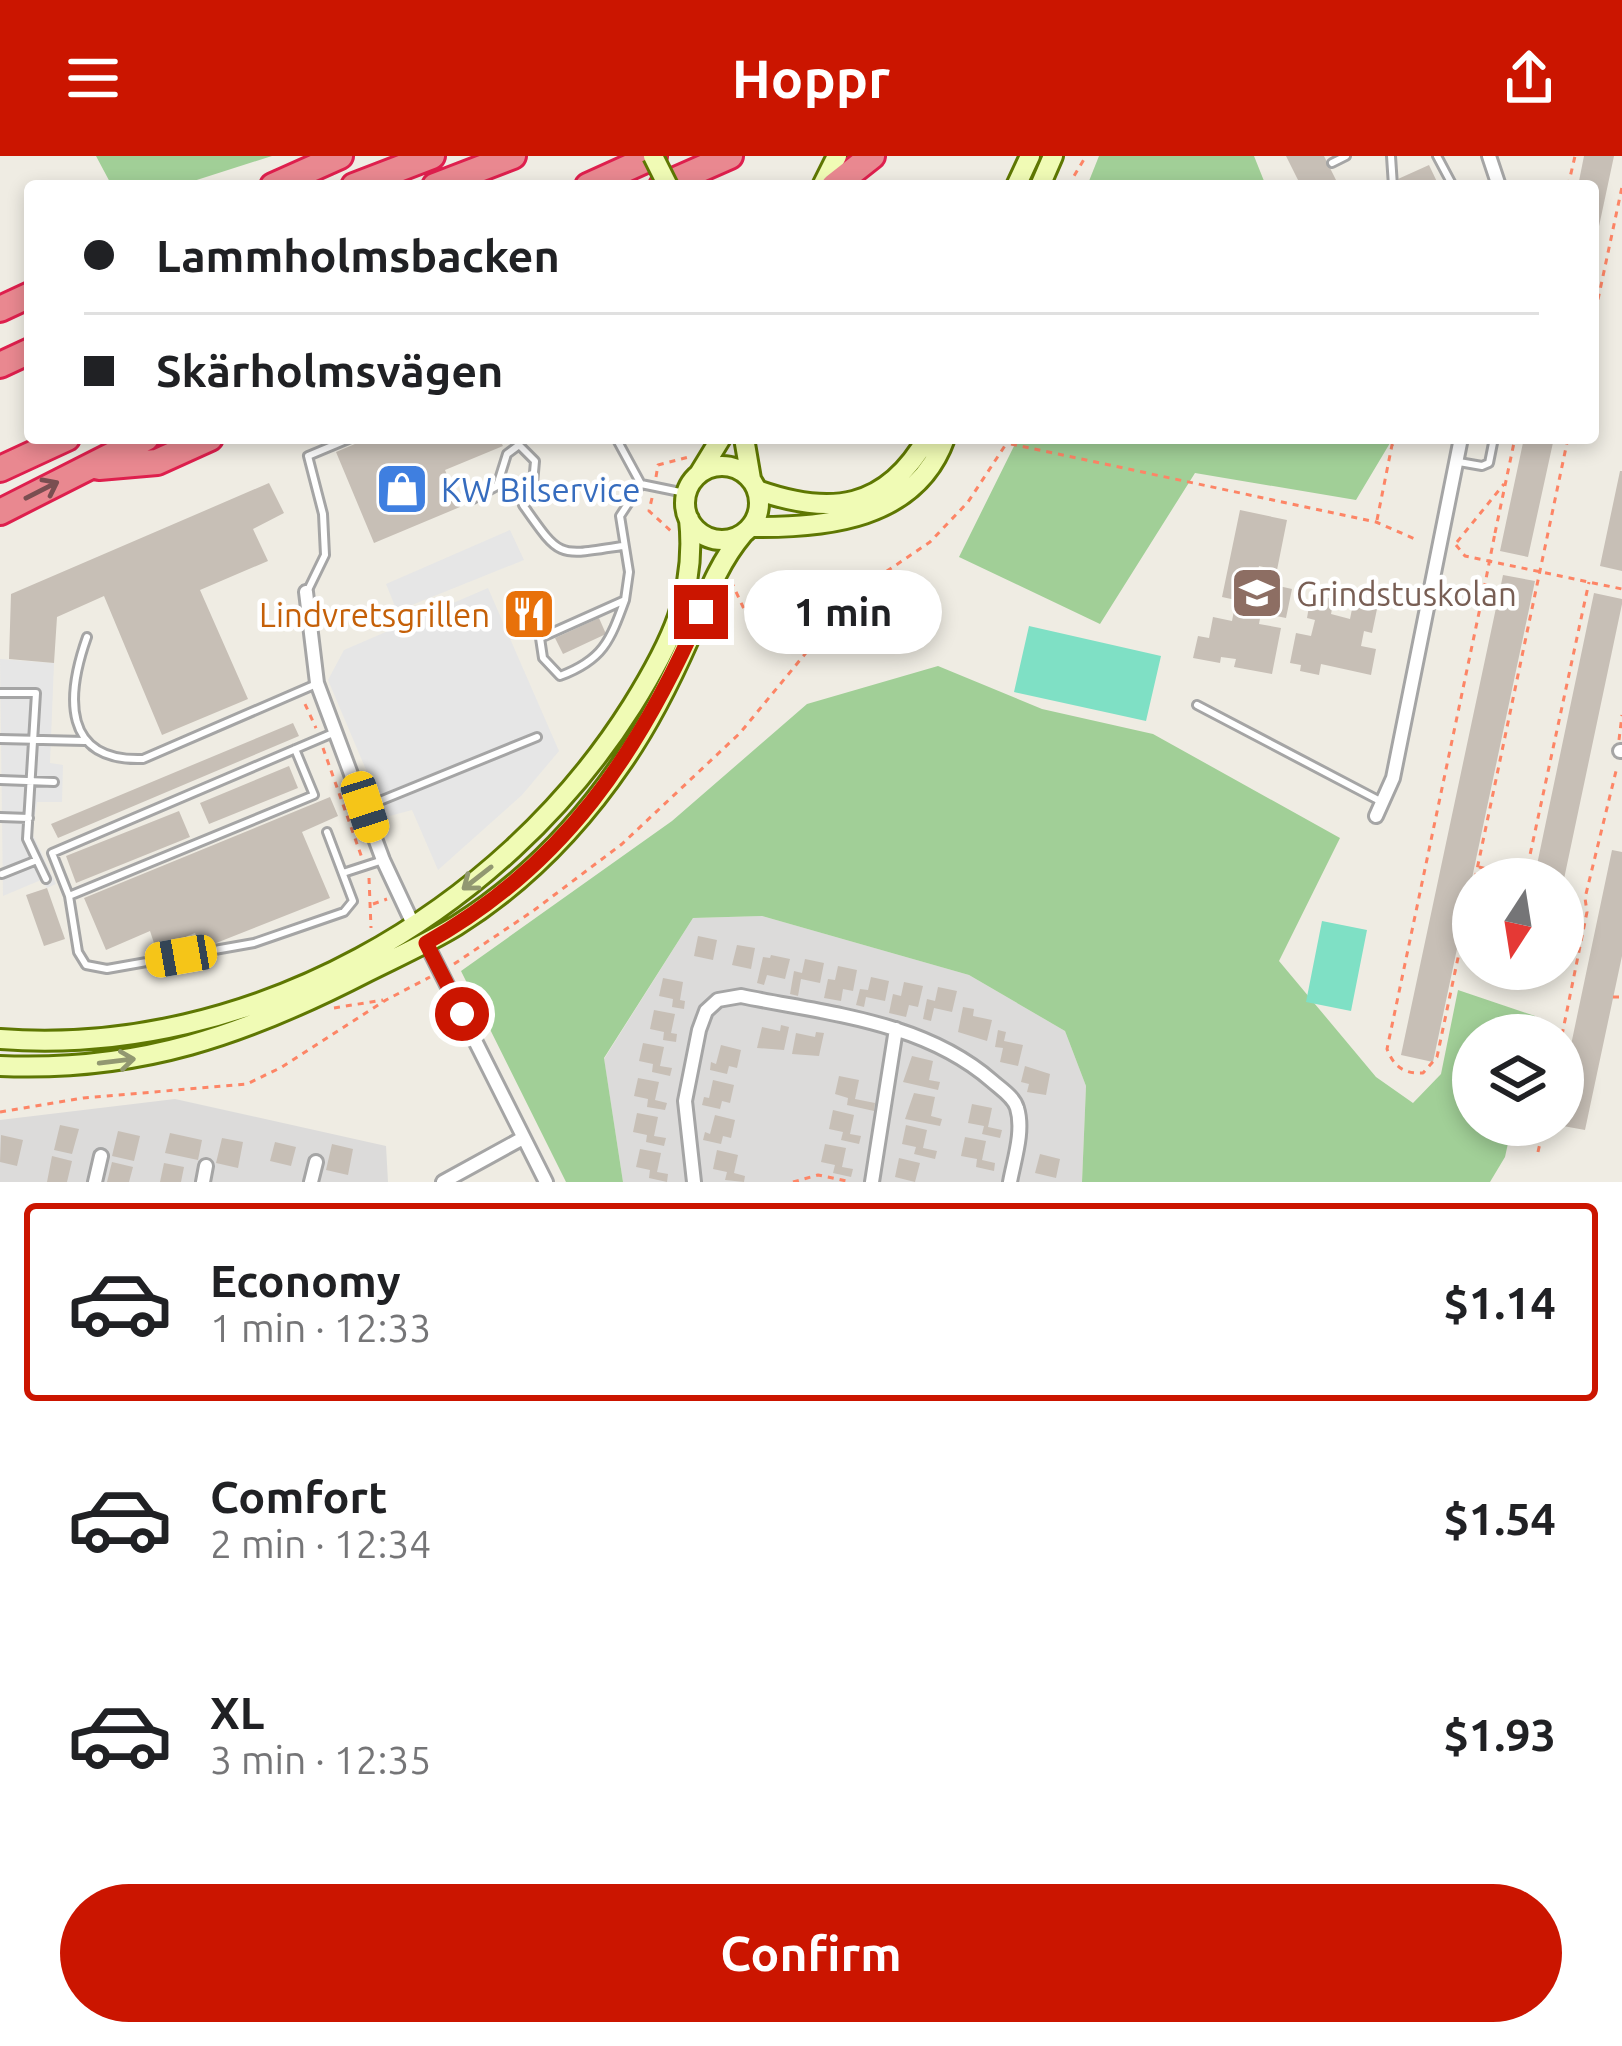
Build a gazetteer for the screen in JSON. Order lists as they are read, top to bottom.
{
  "places": {
    "shop": ["KW Bilservice"],
    "school or university": ["Grindstuskolan"],
    "restaurant": ["Lindvretsgrillen"]
  },
  "north": "bottom",
  "page": {
    "header": "Hoppr",
    "banner": ["Lammholmsbacken", "Skärholmsvägen"],
    "bubble": "1 min",
    "list": [
      {
        "name": "Economy",
        "note": "1 min · 12:33",
        "value": "$1.14"
      },
      {
        "name": "Comfort",
        "note": "2 min · 12:34",
        "value": "$1.54"
      },
      {
        "name": "XL",
        "note": "3 min · 12:35",
        "value": "$1.93"
      }
    ],
    "buttons": "Confirm"
  }
}
